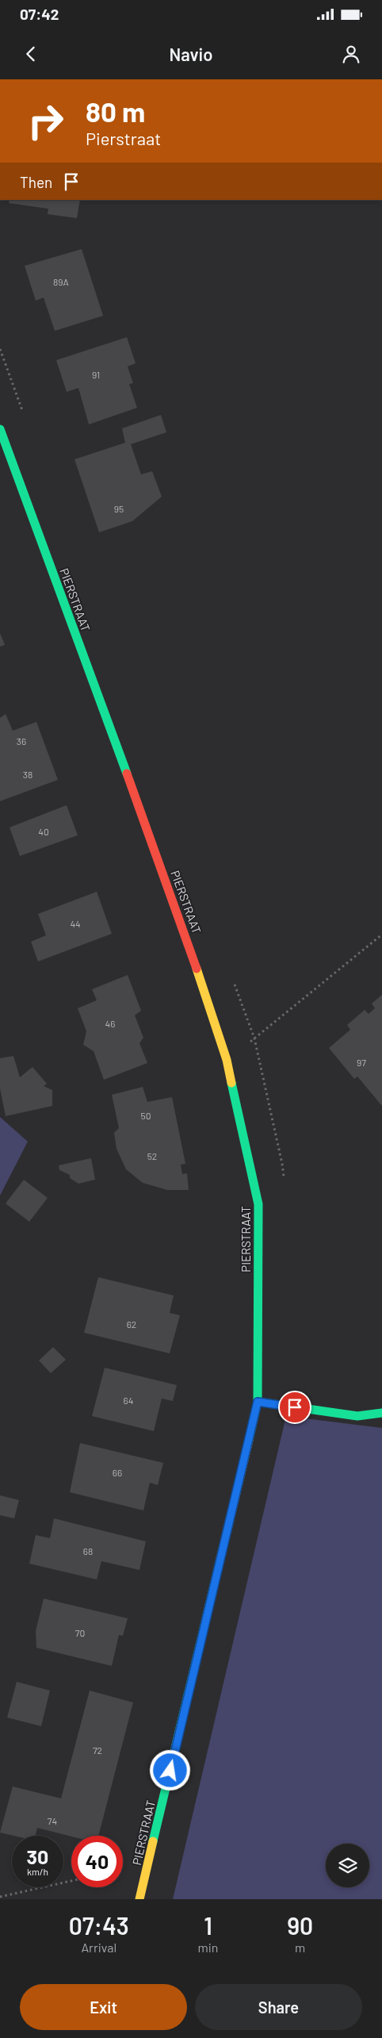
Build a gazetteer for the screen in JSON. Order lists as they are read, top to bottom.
{
  "streets": {
    "street": ["PIERSTRAAT"]
  },
  "house_numbers": [
    "89A",
    "91",
    "95",
    "36",
    "38",
    "40",
    "44",
    "46",
    "97",
    "50",
    "52",
    "62",
    "64",
    "66",
    "68",
    "70",
    "72",
    "74"
  ],
  "page": {
    "status": "07:42",
    "header": "Navio",
    "turn": ["80 m", "Pierstraat"],
    "then": "Then",
    "speed": "30 km/h",
    "limit": "40",
    "eta": [
      "07:43",
      "Arrival",
      "1",
      "min",
      "90",
      "m"
    ],
    "buttons": ["Exit", "Share"]
  }
}
